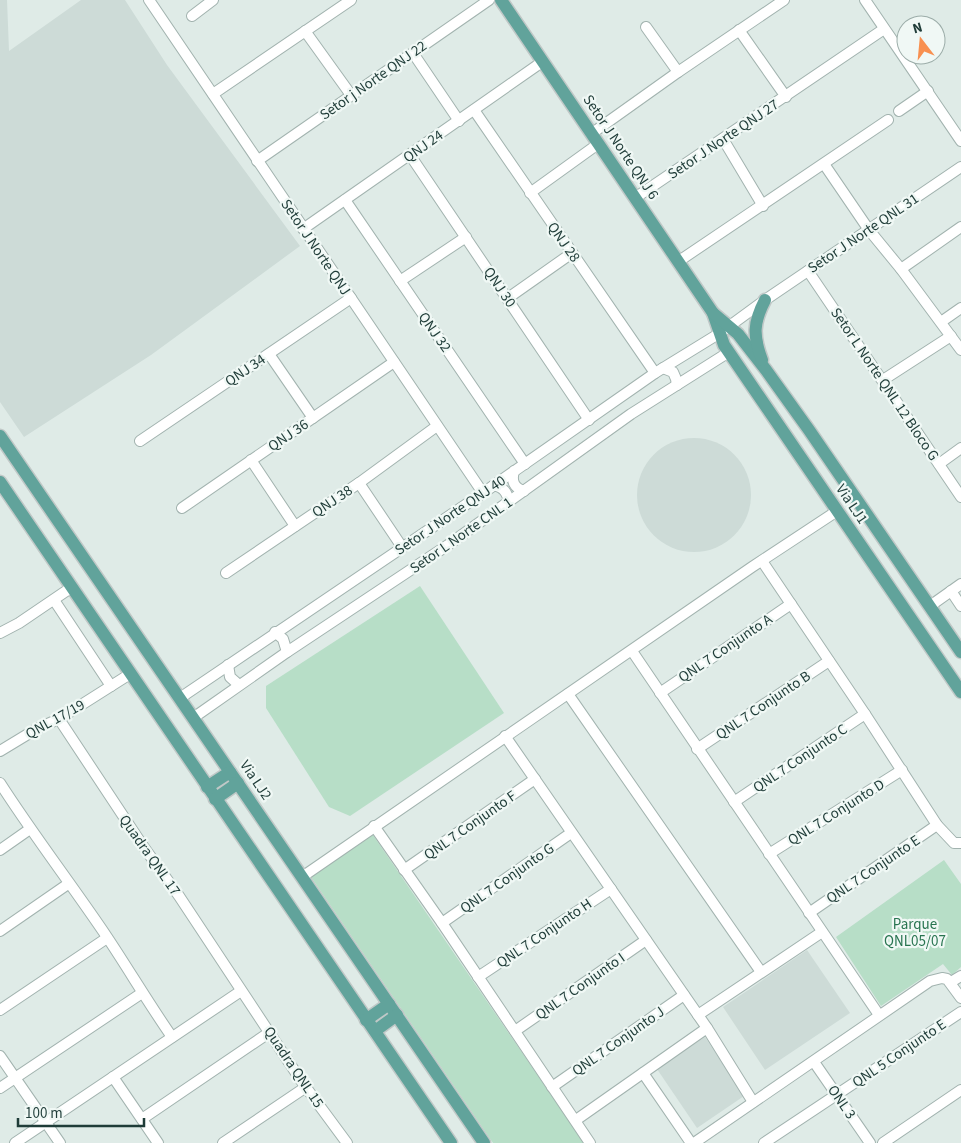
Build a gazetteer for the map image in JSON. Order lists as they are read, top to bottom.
{
  "streets": {
    "main road": ["Setor J Norte QNJ 6", "Via LJ1", "Via LJ2"],
    "street": [
      "Setor j Norte QNJ 22",
      "Setor J Norte QNJ 27",
      "QNJ 24",
      "Setor J Norte QNL 31",
      "QNJ 28",
      "Setor J Norte QNJ",
      "QNJ 30",
      "QNJ 32",
      "QNJ 34",
      "Setor L Norte QNL 12 Bloco G",
      "QNJ 36",
      "QNJ 38",
      "Setor J Norte QNJ 40",
      "Setor L Norte CNL 1",
      "QNL 7 Conjunto A",
      "QNL 7 Conjunto B",
      "QNL 17/19",
      "QNL 7 Conjunto C",
      "QNL 7 Conjunto D",
      "QNL 7 Conjunto F",
      "Quadra QNL 17",
      "QNL 7 Conjunto E",
      "QNL 7 Conjunto G",
      "QNL 7 Conjunto H",
      "QNL 7 Conjunto I",
      "QNL 7 Conjunto J",
      "QNL 5 Conjunto E",
      "Quadra QNL 15",
      "ONL 3"
    ]
  },
  "crossings": [
    ["Setor j Norte QNJ 22", "Setor J Norte QNJ"],
    ["Setor J Norte QNJ 27", "Setor J Norte QNJ 6"],
    ["QNJ 24", "Setor J Norte QNJ 6"],
    ["QNJ 24", "QNJ 28"],
    ["QNJ 24", "Setor J Norte QNJ"],
    ["QNJ 24", "QNJ 30"],
    ["QNJ 24", "QNJ 32"],
    ["Setor J Norte QNJ 6", "Setor J Norte QNL 31"],
    ["Setor J Norte QNJ 6", "Via LJ1"],
    ["Setor J Norte QNJ 6", "Setor J Norte QNJ 40"],
    ["Setor J Norte QNL 31", "Setor L Norte QNL 12 Bloco G"],
    ["Setor J Norte QNL 31", "Via LJ1"],
    ["Setor J Norte QNL 31", "Setor J Norte QNJ 40"],
    ["QNJ 28", "Setor J Norte QNJ 40"],
    ["QNJ 28", "Setor L Norte CNL 1"],
    ["Setor J Norte QNJ", "QNJ 34"],
    ["Setor J Norte QNJ", "QNJ 36"],
    ["Setor J Norte QNJ", "QNJ 38"],
    ["Setor J Norte QNJ", "Setor J Norte QNJ 40"],
    ["QNJ 30", "Setor J Norte QNJ 40"],
    ["QNJ 32", "Setor J Norte QNJ 40"],
    ["Via LJ1", "Setor J Norte QNJ 40"],
    ["Via LJ1", "Setor L Norte CNL 1"],
    ["Setor J Norte QNJ 40", "Via LJ2"],
    ["Setor L Norte CNL 1", "Via LJ2"],
    ["QNL 17/19", "Quadra QNL 17"],
    ["Quadra QNL 17", "Quadra QNL 15"],
    ["QNL 5 Conjunto E", "ONL 3"]
  ],
  "parks": ["Parque QNL05/07"],
  "scale_bar": "100 m",
  "north": "top"
}
